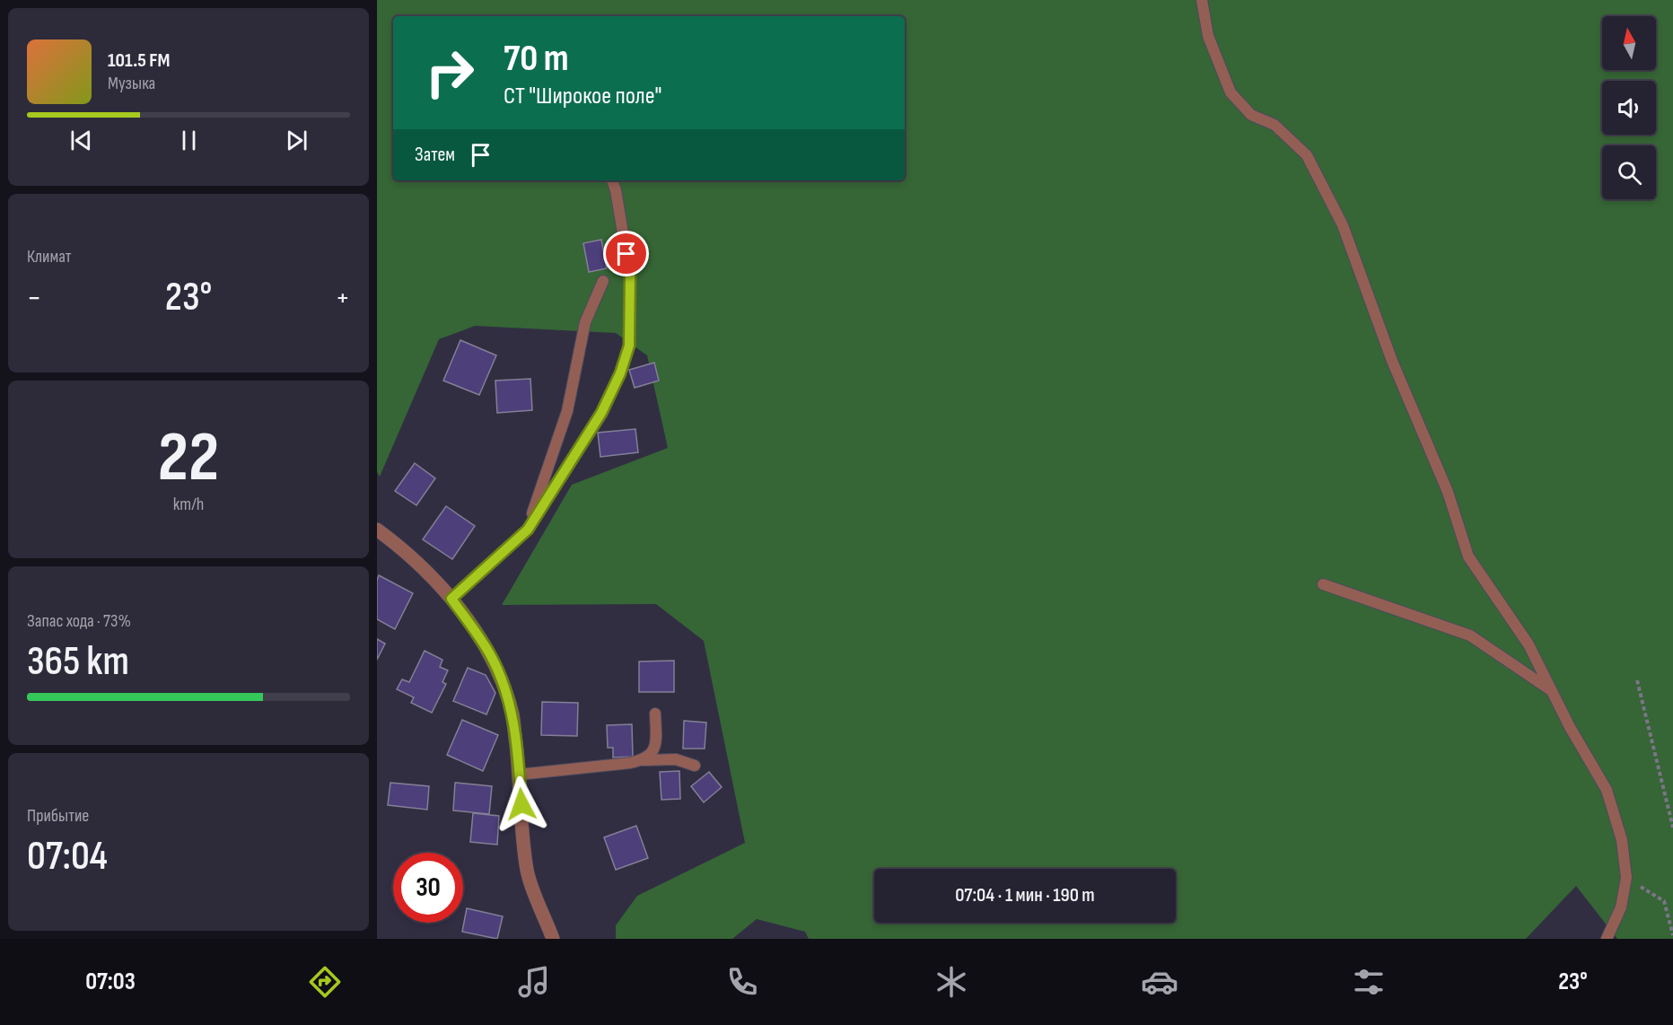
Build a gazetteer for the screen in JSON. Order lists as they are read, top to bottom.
{
  "north": "top",
  "page": {
    "turn": ["70 m", "СТ \"Широкое поле\""],
    "song": ["101.5 FM", "Музыка"],
    "then": "Затем",
    "tile": [
      "Климат",
      ["22", "km/h"],
      ["Запас хода · 73%", "365 km"],
      ["Прибытие", "07:04"]
    ],
    "heat": ["−", "23°", "+"],
    "limit": "30",
    "trip": "07:04 · 1 мин · 190 m",
    "tabs": ["07:03", "23°"]
  }
}
